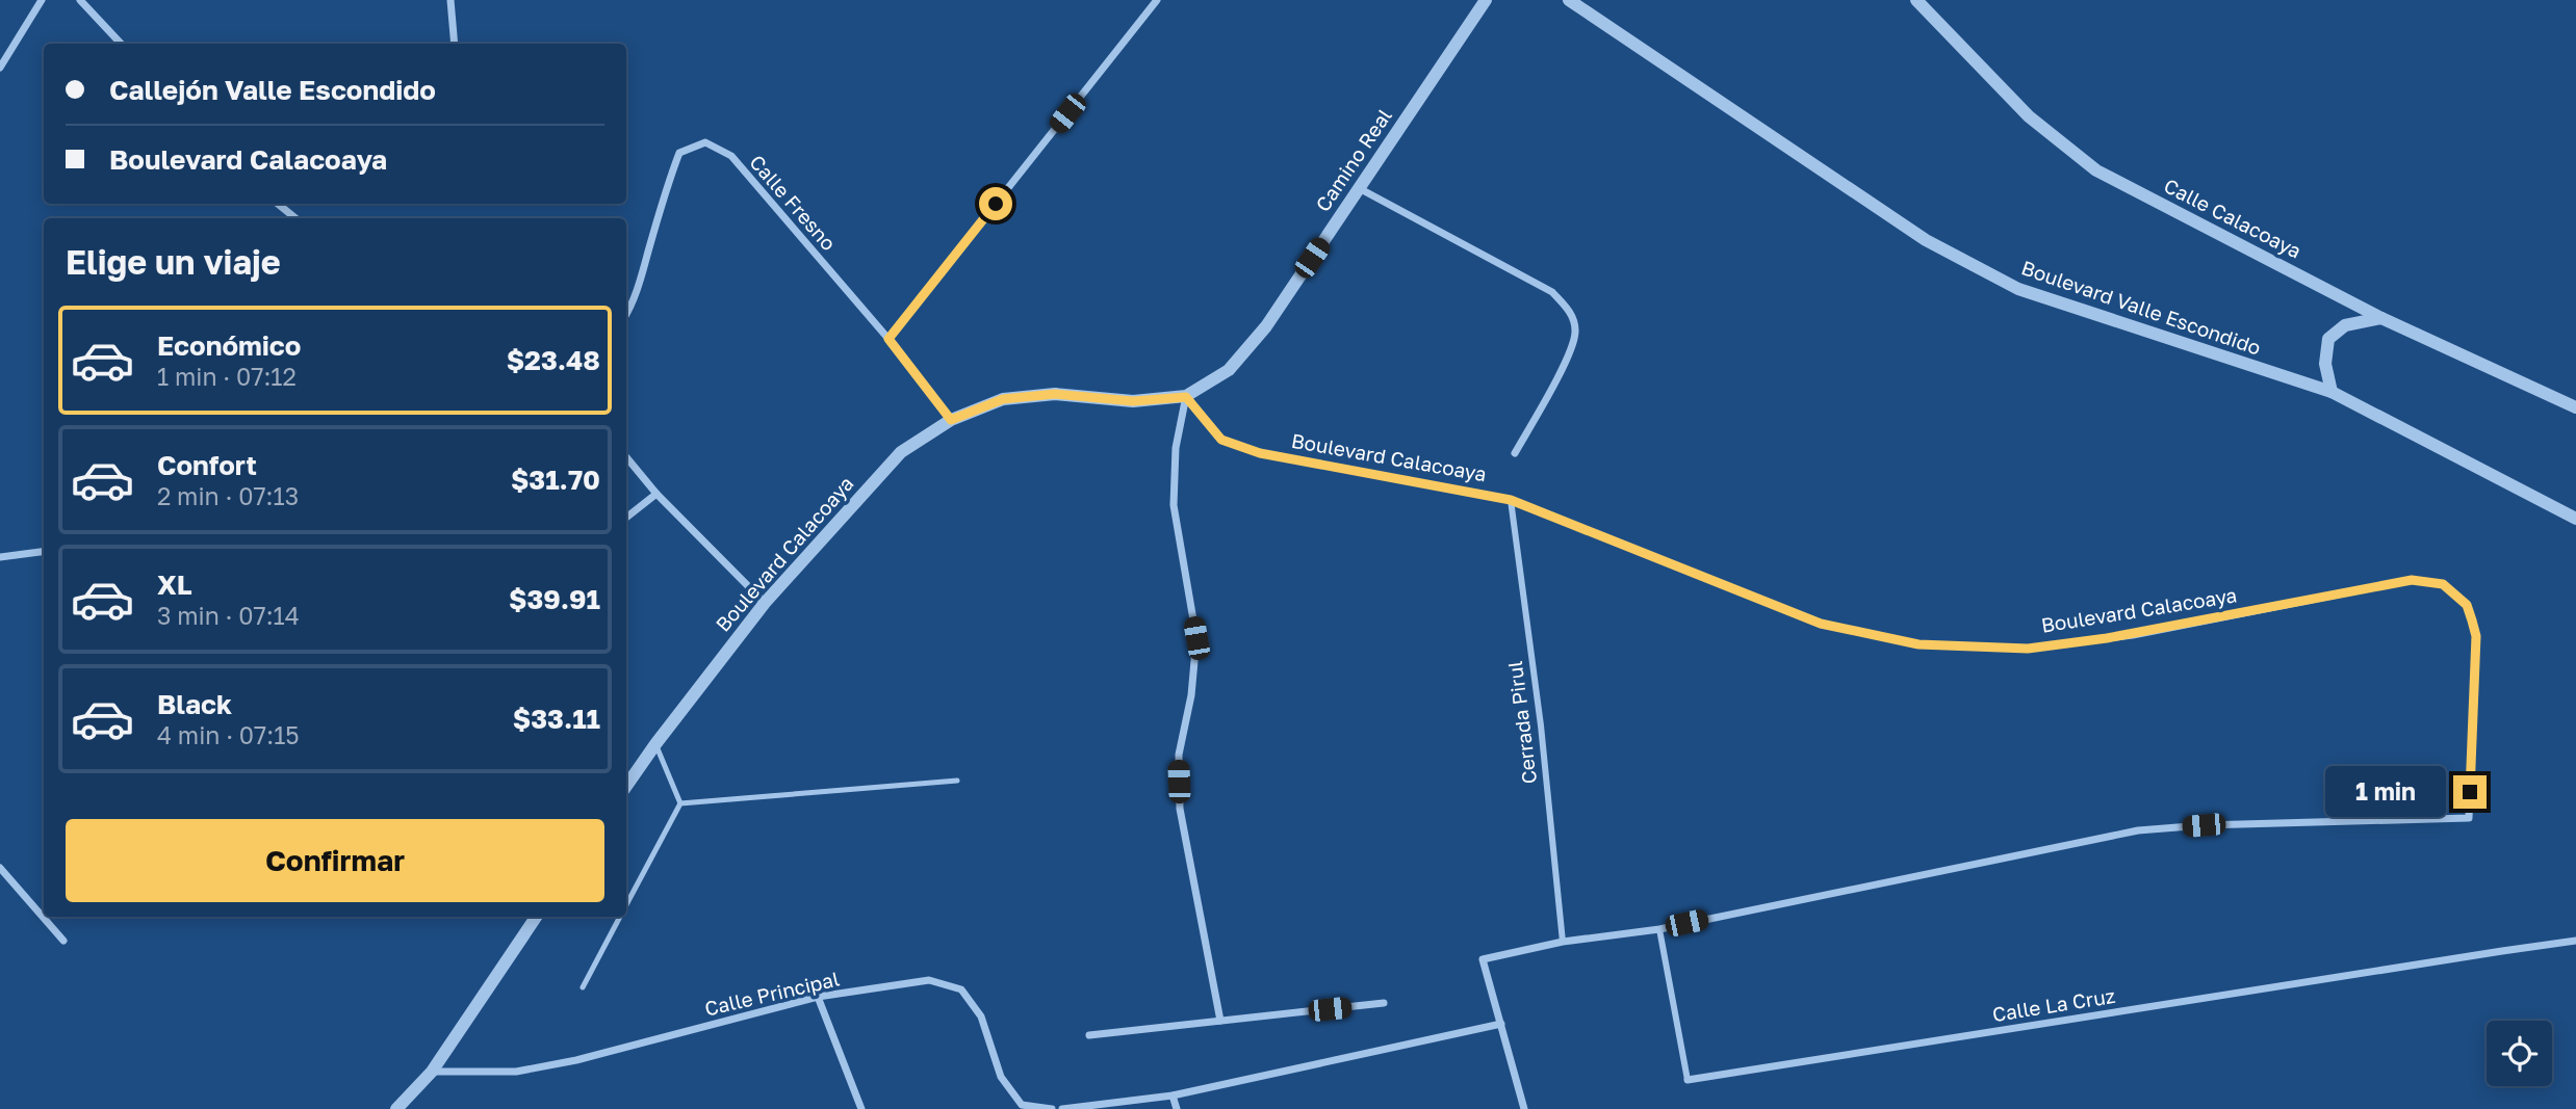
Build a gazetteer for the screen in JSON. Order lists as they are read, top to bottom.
{
  "streets": {
    "street": [
      "Camino Real",
      "Calle Fresno",
      "Calle Calacoaya",
      "Boulevard Valle Escondido",
      "Boulevard Calacoaya",
      "Cerrada Pirul",
      "Calle Principal",
      "Calle La Cruz"
    ]
  },
  "crossings": [
    ["Camino Real", "Boulevard Calacoaya"],
    ["Calle Fresno", "Boulevard Calacoaya"],
    ["Boulevard Calacoaya", "Cerrada Pirul"],
    ["Boulevard Calacoaya", "Calle La Cruz"]
  ],
  "page": {
    "banner": ["Callejón Valle Escondido", "Boulevard Calacoaya"],
    "heading": "Elige un viaje",
    "list": [
      {
        "name": "Económico",
        "note": "1 min · 07:12",
        "value": "$23.48"
      },
      {
        "name": "Confort",
        "note": "2 min · 07:13",
        "value": "$31.70"
      },
      {
        "name": "XL",
        "note": "3 min · 07:14",
        "value": "$39.91"
      },
      {
        "name": "Black",
        "note": "4 min · 07:15",
        "value": "$33.11"
      }
    ],
    "bubble": "1 min",
    "buttons": "Confirmar"
  }
}
